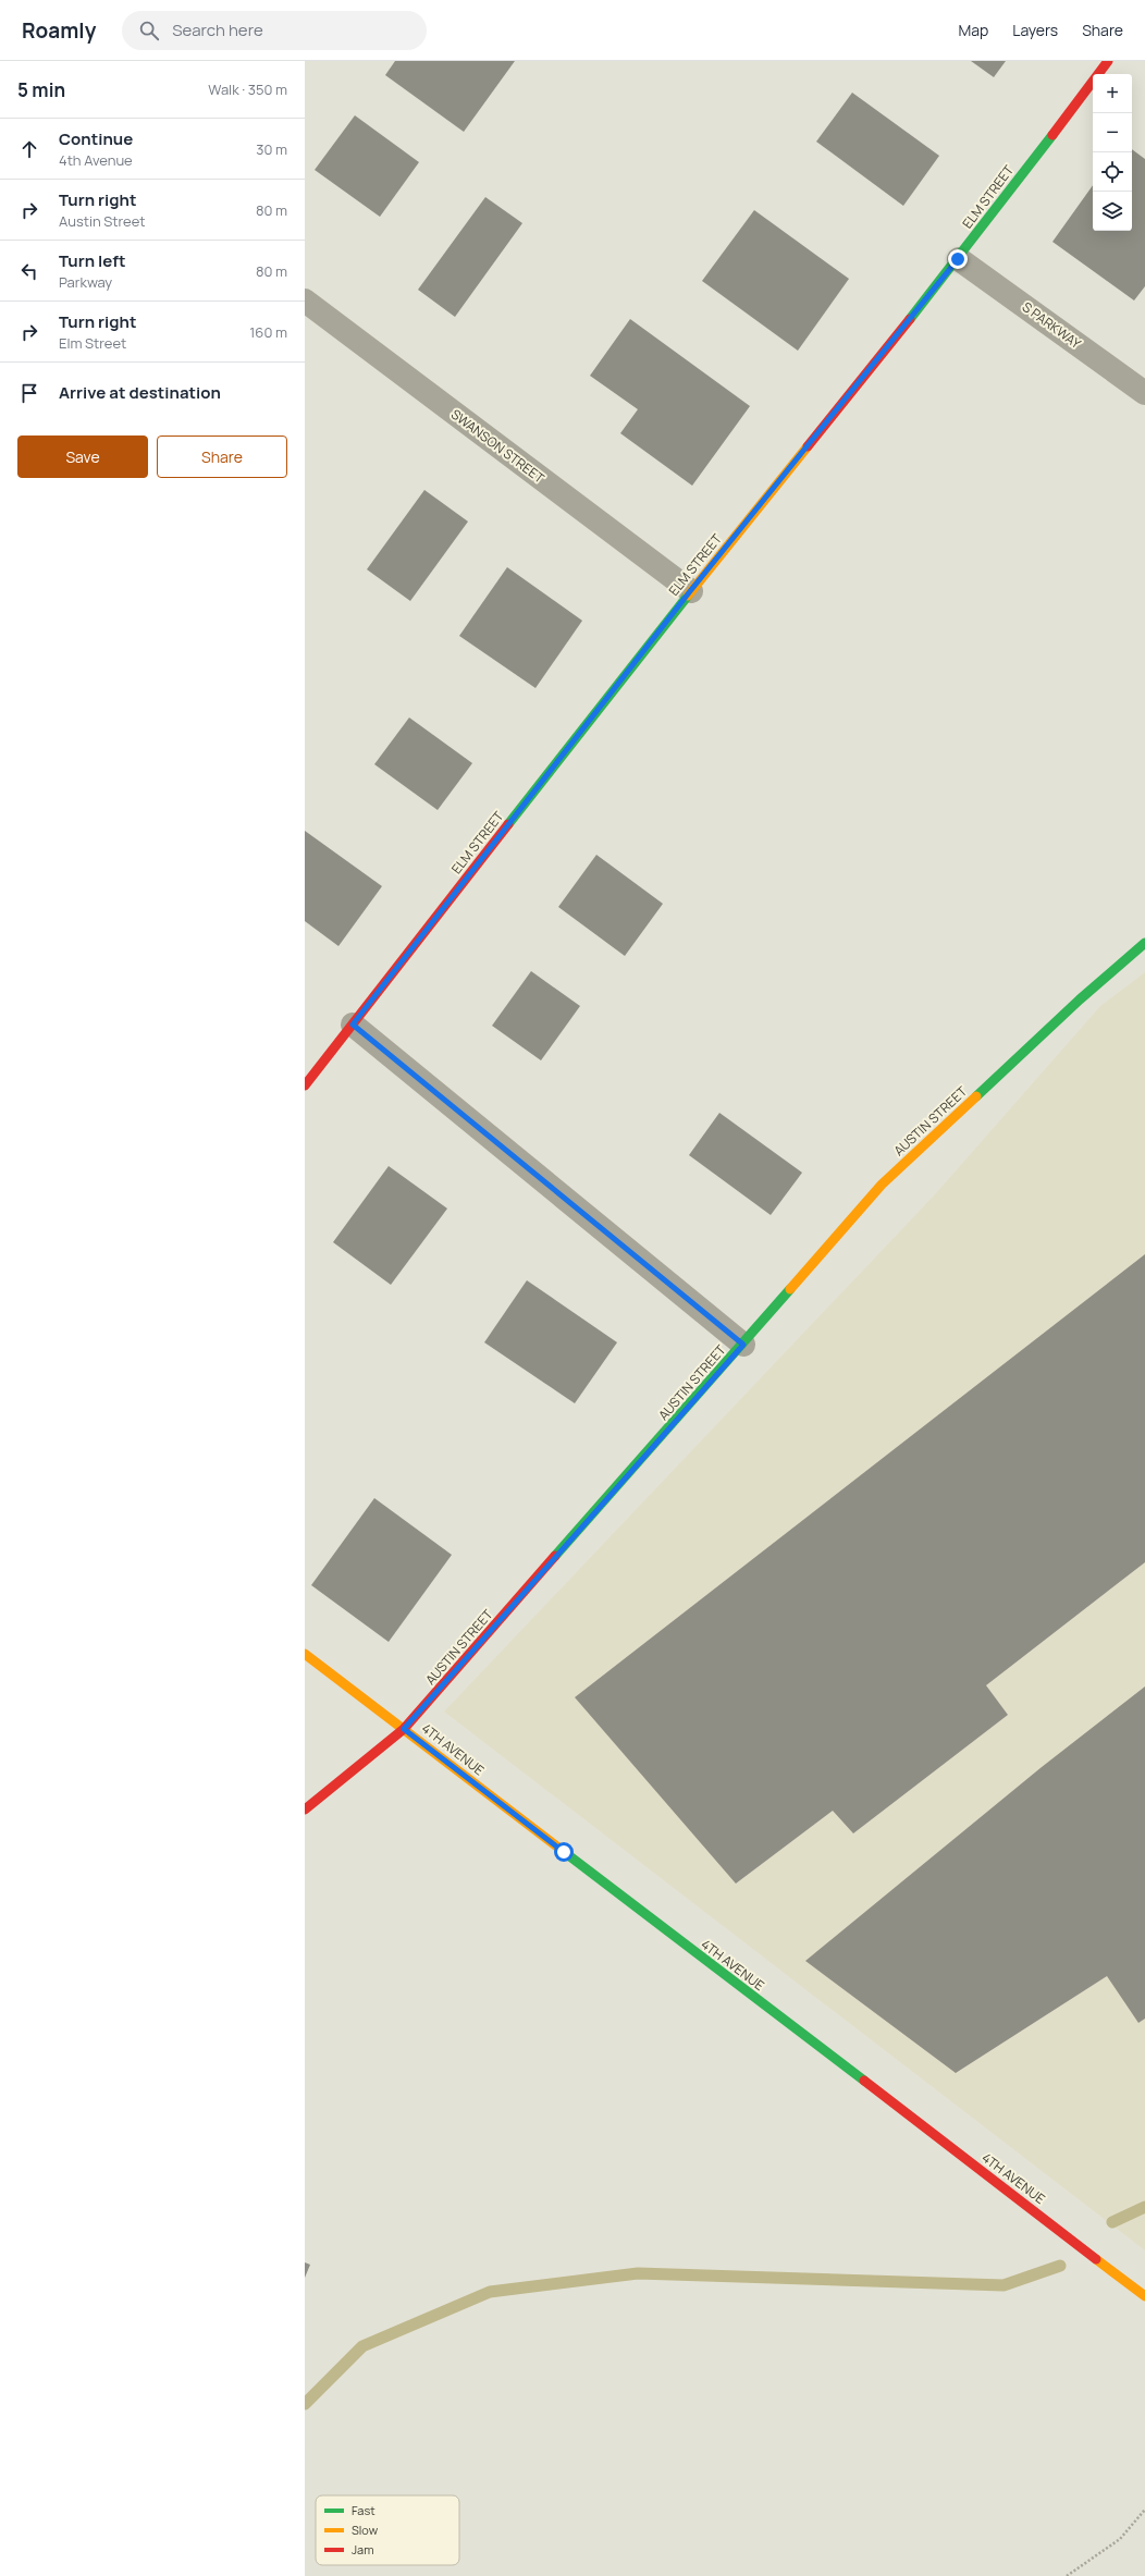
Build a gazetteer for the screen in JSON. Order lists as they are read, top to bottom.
{
  "streets": {
    "street": [
      "ELM STREET",
      "S PARKWAY",
      "SWANSON STREET",
      "AUSTIN STREET",
      "4TH AVENUE"
    ]
  },
  "crossings": [
    ["ELM STREET", "S PARKWAY"],
    ["ELM STREET", "SWANSON STREET"],
    ["AUSTIN STREET", "4TH AVENUE"]
  ],
  "legend": ["Fast", "Slow", "Jam"],
  "page": {
    "header": "Roamly",
    "search": "Search here",
    "nav": ["Map", "Layers", "Share"],
    "heading": ["5 min", "Walk · 350 m"],
    "map_buttons": ["+", "−"],
    "list": [
      ["Continue", "4th Avenue", "30 m"],
      ["Turn right", "Austin Street", "80 m"],
      ["Turn left", "Parkway", "80 m"],
      ["Turn right", "Elm Street", "160 m"],
      "Arrive at destination"
    ],
    "buttons": ["Save", "Share"]
  }
}
